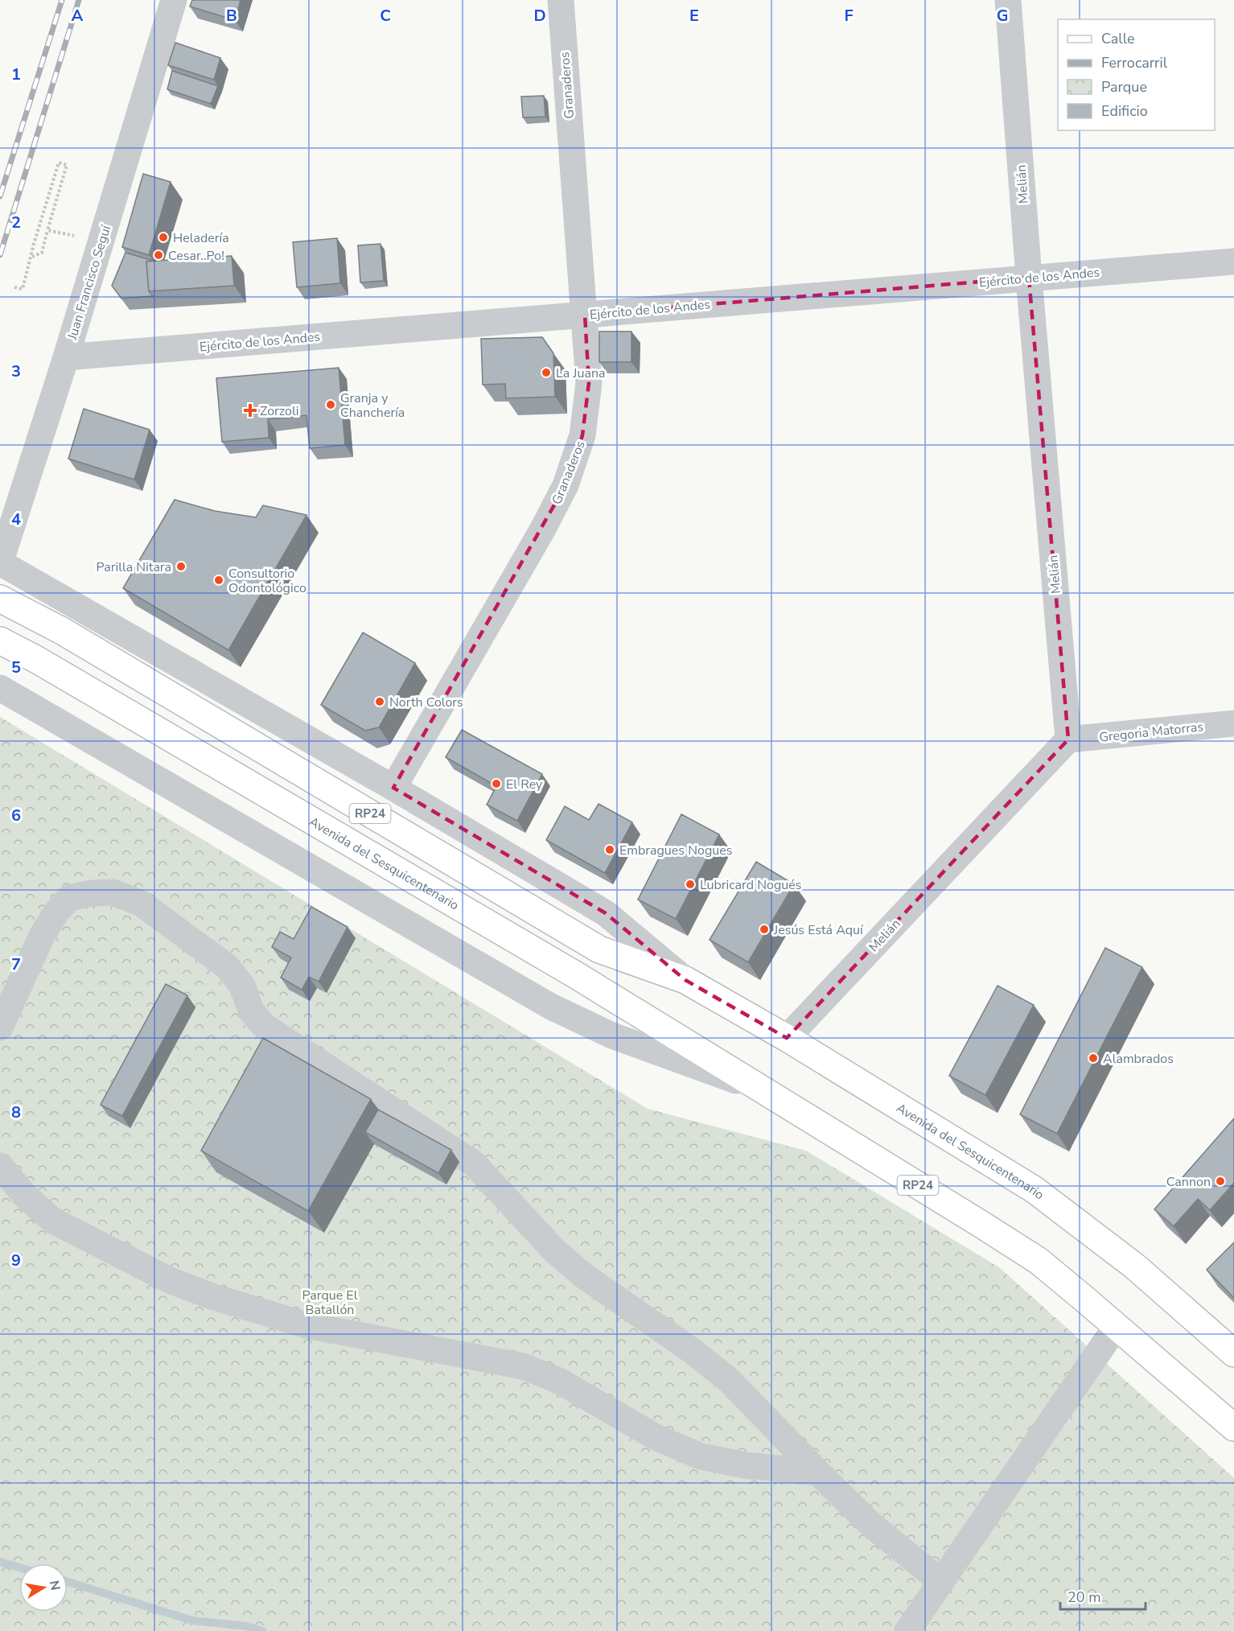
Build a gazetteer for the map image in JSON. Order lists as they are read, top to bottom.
{
  "streets": {
    "main road": ["RP24", "Avenida del Sesquicentenario"],
    "street": [
      "Granaderos",
      "Melián",
      "Ejército de los Andes",
      "Juan Francisco Seguí",
      "Gregoria Matorras"
    ]
  },
  "crossings": [
    ["Granaderos", "Ejército de los Andes"],
    ["Granaderos", "Avenida del Sesquicentenario"],
    ["Melián", "Ejército de los Andes"],
    ["Melián", "Gregoria Matorras"],
    ["Melián", "Avenida del Sesquicentenario"],
    ["Ejército de los Andes", "Juan Francisco Seguí"],
    ["Juan Francisco Seguí", "Avenida del Sesquicentenario"]
  ],
  "parks": ["Parque El Batallón"],
  "places": {
    "other": [
      "Heladería",
      "Cesar..Po!",
      "La Juana",
      "Granja y Chanchería",
      "Parilla Nitara",
      "Consultorio Odontológico",
      "North Colors",
      "El Rey",
      "Embragues Nogues",
      "Lubricard Nogués",
      "Jesús Está Aquí",
      "Alambrados",
      "Cannon"
    ],
    "health": ["Zorzoli"]
  },
  "legend": [
    "Calle",
    "Ferrocarril",
    "Parque",
    "Edificio"
  ],
  "scale_bar": "20 m",
  "north": "right",
  "grid": {
    "columns": [
      "A",
      "B",
      "C",
      "D",
      "E",
      "F",
      "G"
    ],
    "rows": [
      "1",
      "2",
      "3",
      "4",
      "5",
      "6",
      "7",
      "8",
      "9"
    ]
  }
}
